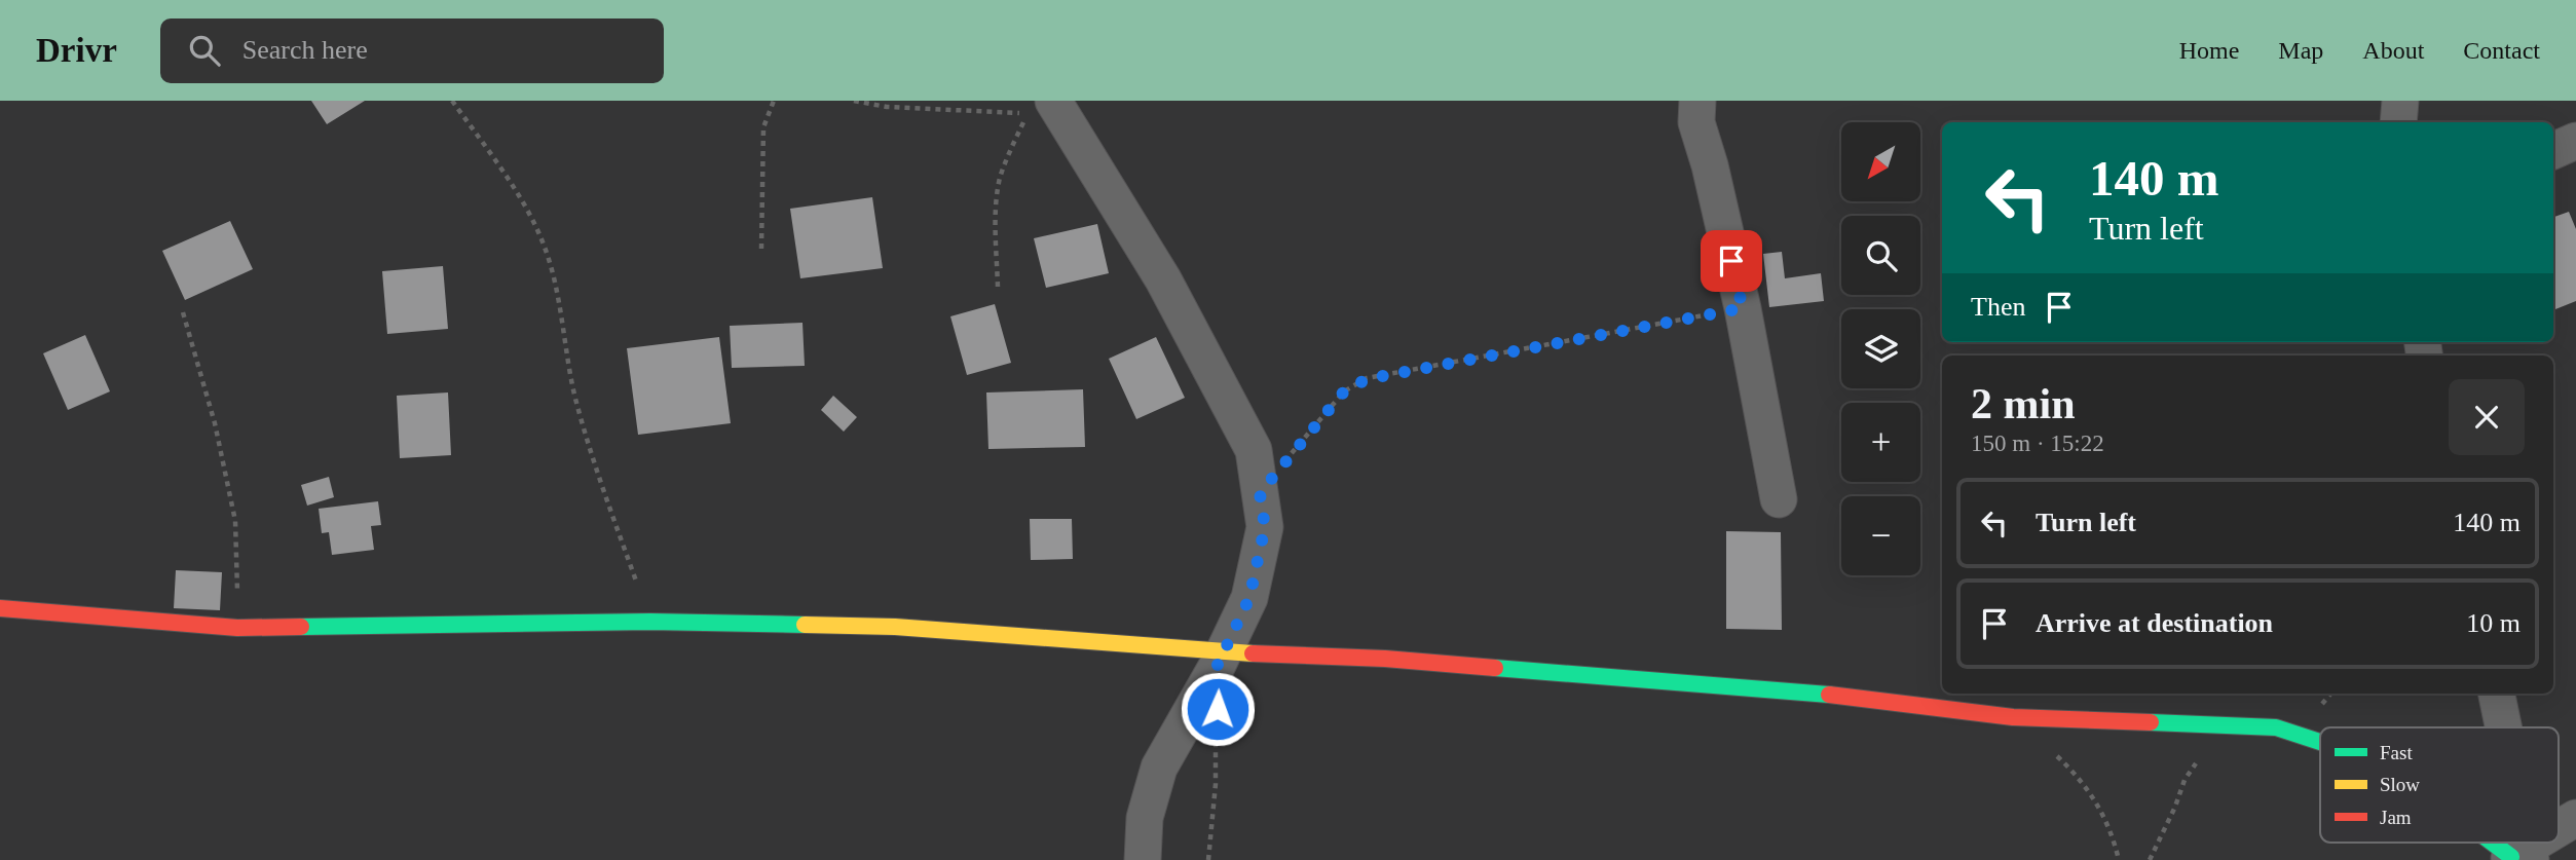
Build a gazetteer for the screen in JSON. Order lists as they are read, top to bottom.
{
  "legend": ["Fast", "Slow", "Jam"],
  "north": "bottom left",
  "page": {
    "header": "Drivr",
    "search": "Search here",
    "nav": [
      "Home",
      "Map",
      "About",
      "Contact"
    ],
    "map_buttons": ["+", "−"],
    "turn": ["140 m", "Turn left"],
    "then": "Then",
    "heading": ["2 min", "150 m · 15:22"],
    "list": [
      {
        "name": "Turn left",
        "value": "140 m"
      },
      {
        "name": "Arrive at destination",
        "value": "10 m"
      }
    ]
  }
}
